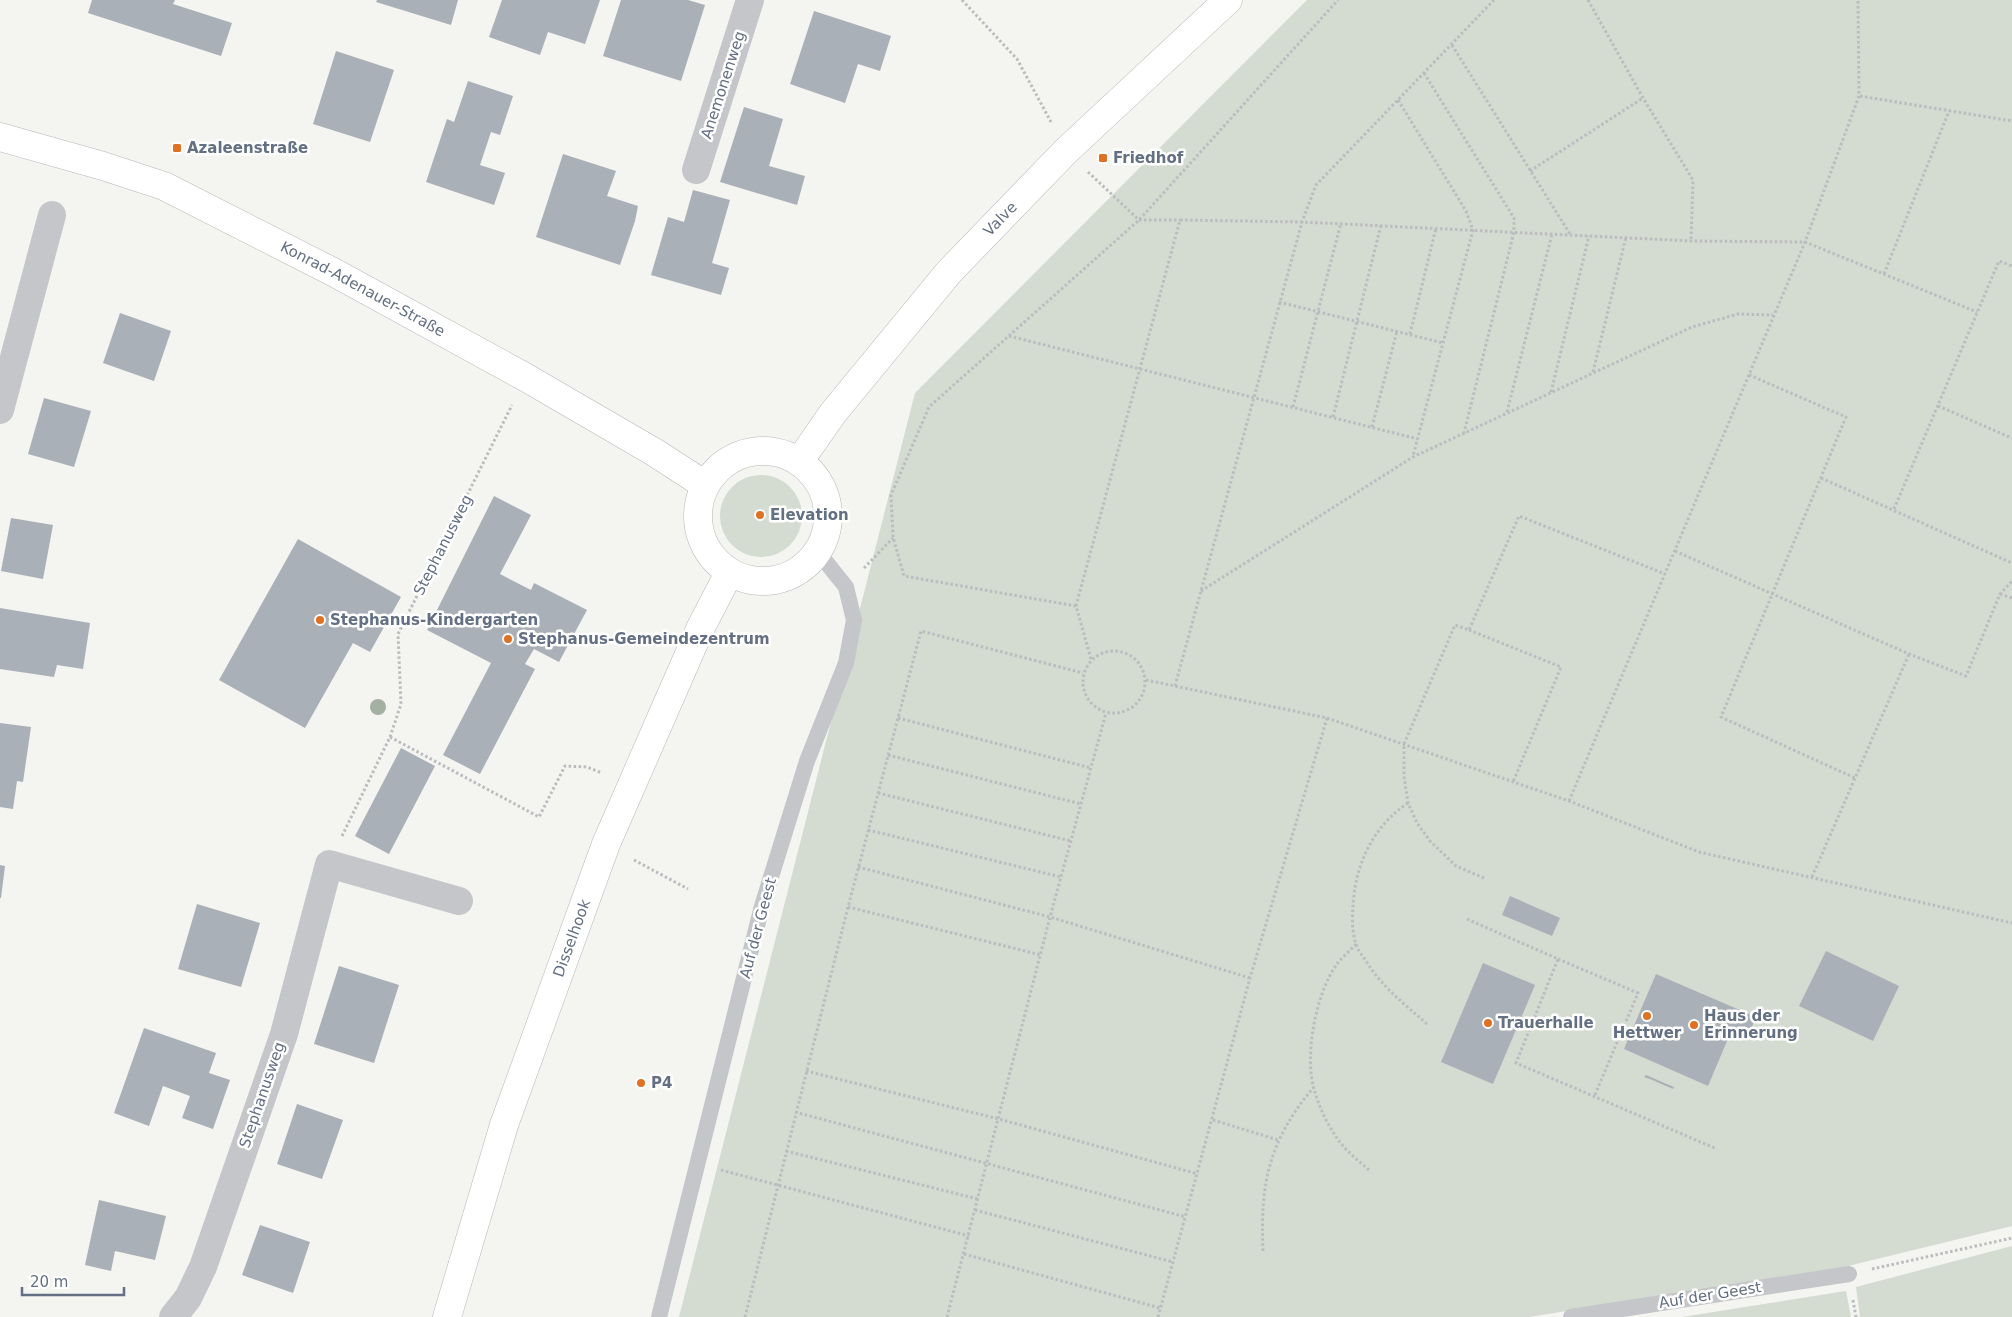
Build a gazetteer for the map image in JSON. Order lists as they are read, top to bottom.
{
  "streets": {
    "main road": ["Valve", "Konrad-Adenauer-Straße", "Disselhook"],
    "street": ["Anemonenweg", "Stephanusweg"],
    "lane": ["Auf der Geest"]
  },
  "crossings": [
    ["Valve", "Konrad-Adenauer-Straße"],
    ["Valve", "Auf der Geest"],
    ["Valve", "Disselhook"],
    ["Konrad-Adenauer-Straße", "Stephanusweg"],
    ["Konrad-Adenauer-Straße", "Auf der Geest"],
    ["Konrad-Adenauer-Straße", "Disselhook"],
    ["Auf der Geest", "Disselhook"]
  ],
  "places": {
    "transit": ["Azaleenstraße", "Friedhof"],
    "other": [
      "Elevation",
      "Stephanus-Kindergarten",
      "Stephanus-Gemeindezentrum",
      "Hettwer",
      "Trauerhalle",
      "Haus der Erinnerung",
      "P4"
    ]
  },
  "scale_bar": "20 m"
}
